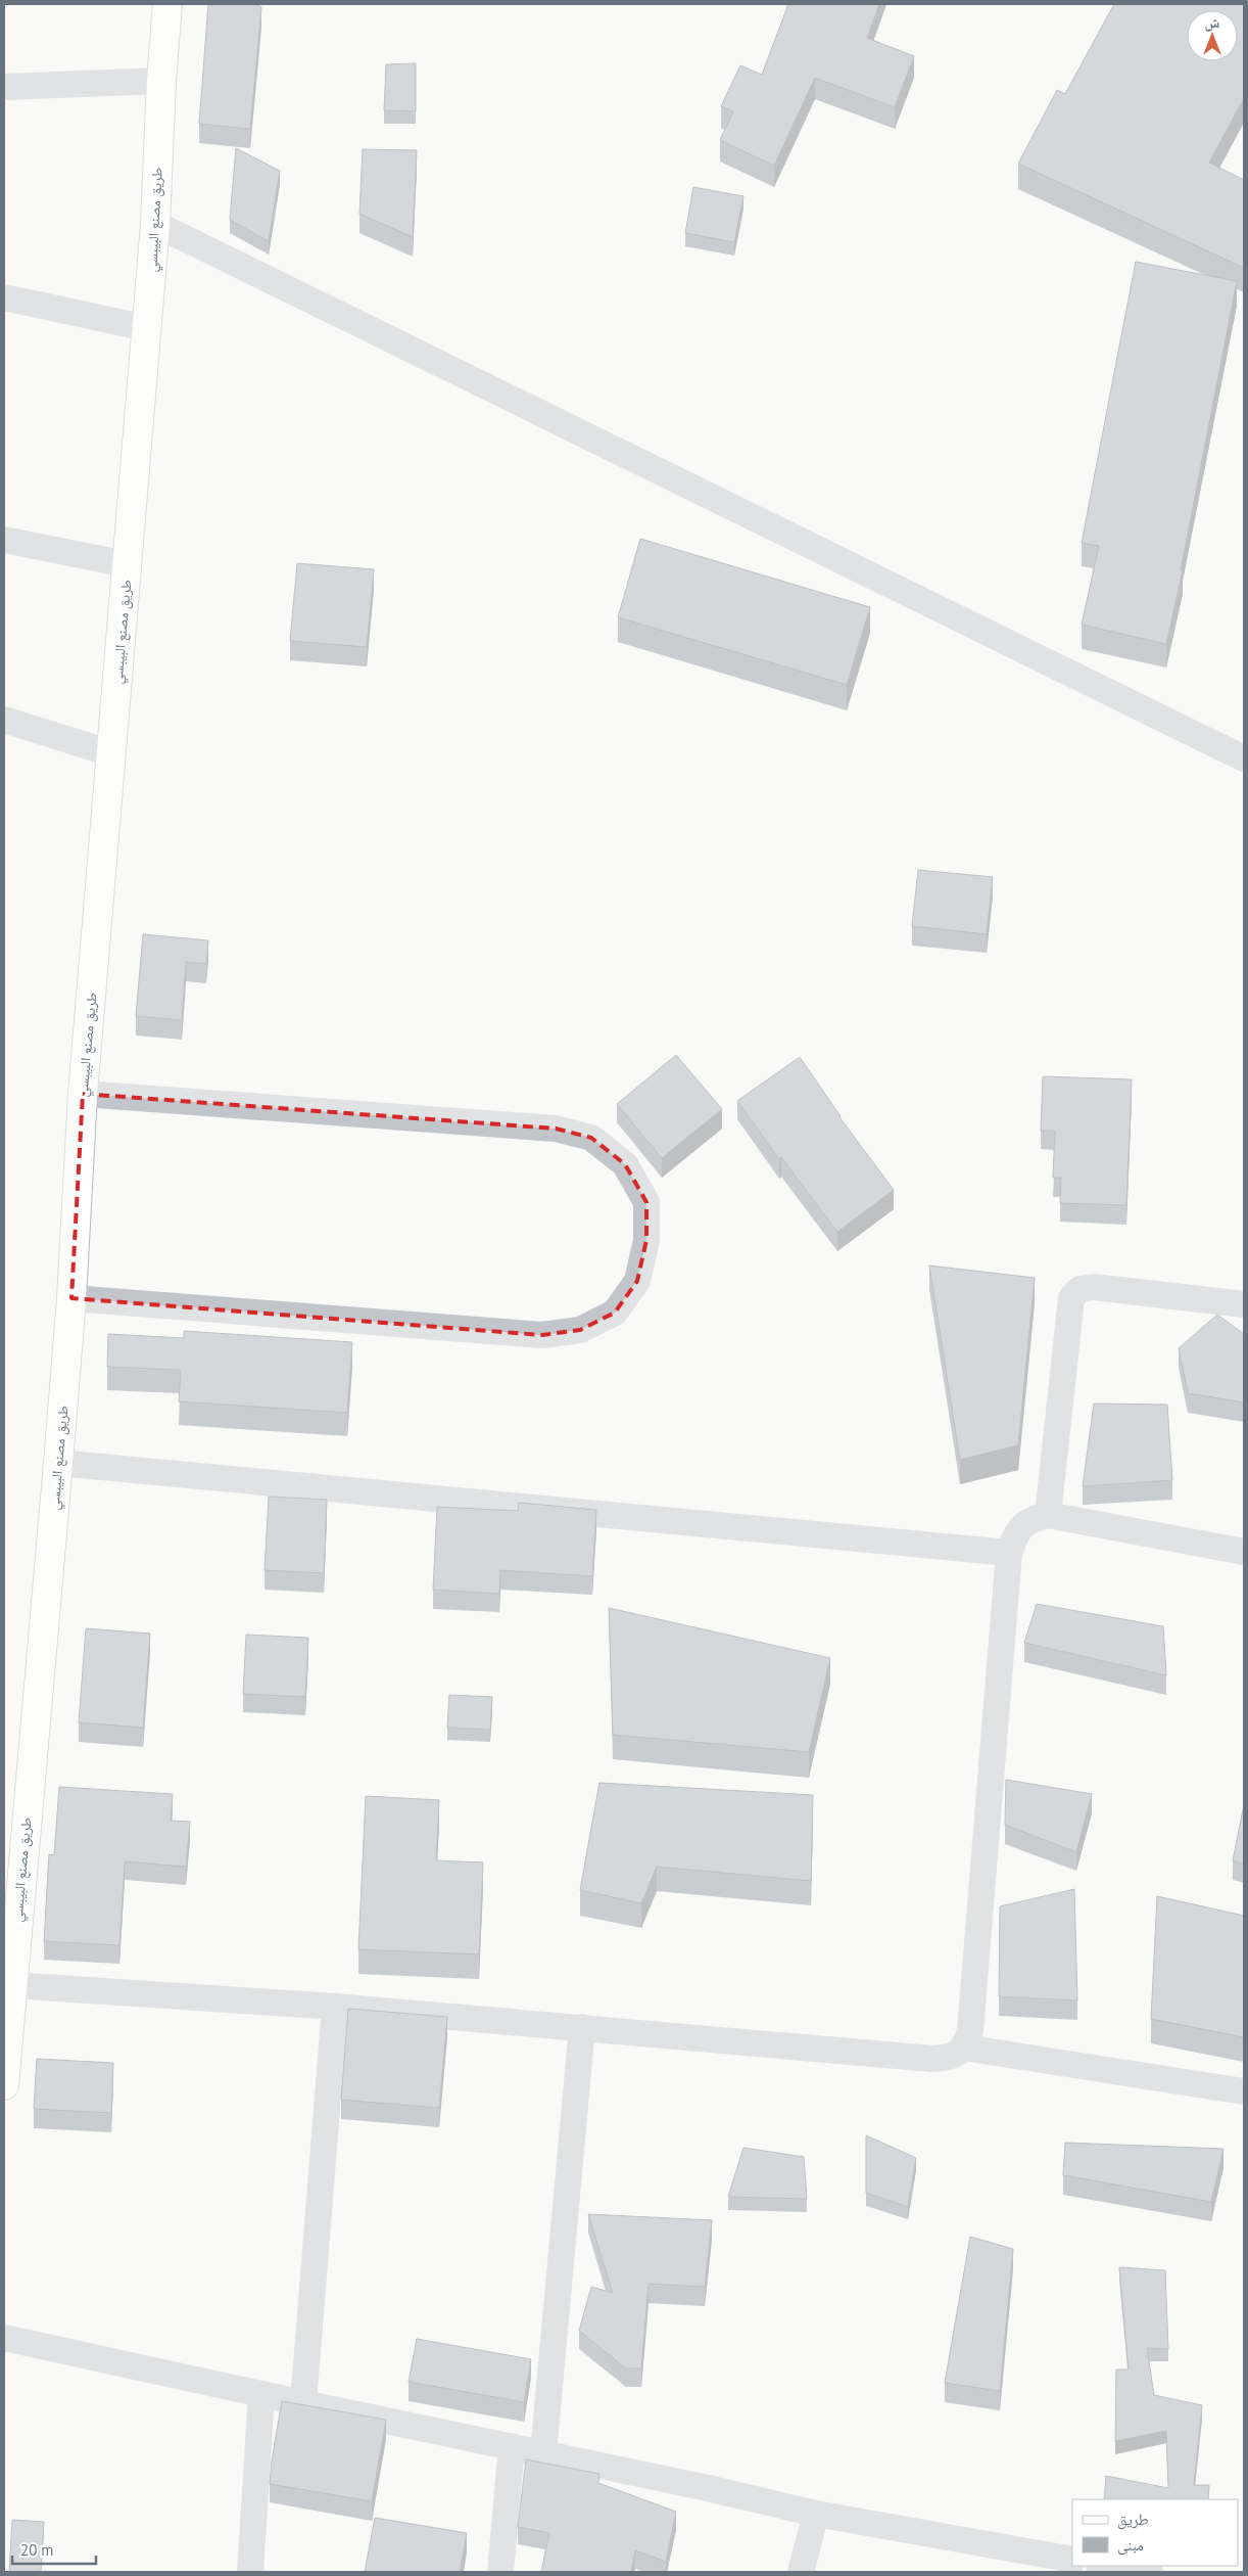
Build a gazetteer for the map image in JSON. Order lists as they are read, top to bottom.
{
  "streets": {
    "main road": ["طريق مصنع البيبسي"]
  },
  "legend": ["طريق", "مبنى"],
  "scale_bar": "20 m",
  "north": "top"
}
